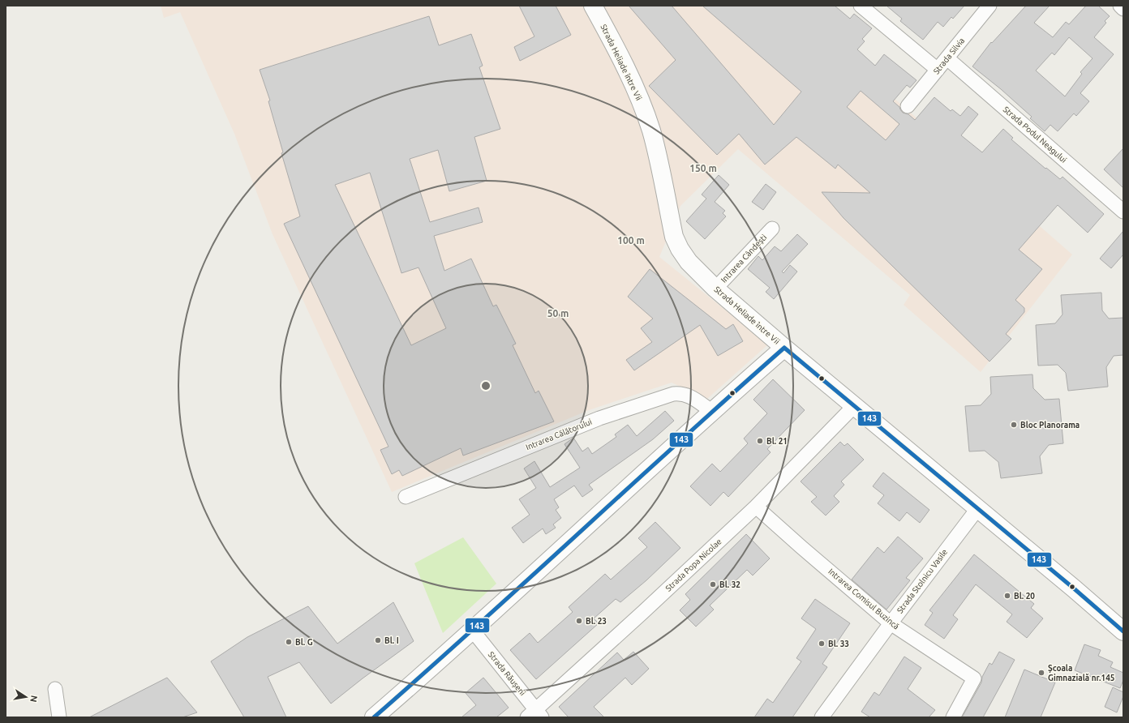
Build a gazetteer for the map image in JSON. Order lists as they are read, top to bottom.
{
  "streets": {
    "main road": ["Strada Heliade între Vii"],
    "street": [
      "Strada Silvia",
      "Strada Podul Neagului",
      "Intrarea Cândești",
      "Intrarea Călătorului",
      "Strada Popa Nicolae",
      "Strada Stolnicu Vasile",
      "Intrarea Comisul Buzincă",
      "Strada Răușeni"
    ]
  },
  "crossings": [
    ["Strada Silvia", "Strada Podul Neagului"],
    ["Strada Heliade între Vii", "Intrarea Cândești"],
    ["Strada Heliade între Vii", "Strada Popa Nicolae"],
    ["Strada Heliade între Vii", "Strada Stolnicu Vasile"],
    ["Strada Popa Nicolae", "Intrarea Comisul Buzincă"],
    ["Strada Popa Nicolae", "Strada Răușeni"],
    ["Strada Stolnicu Vasile", "Intrarea Comisul Buzincă"]
  ],
  "places": [
    "Bloc Planorama",
    "Bl. 21",
    "Bl. 32",
    "Bl. 20",
    "Bl. 23",
    "Bl. I",
    "Bl. G",
    "Bl. 33",
    "Școala Gimnazială nr.145"
  ],
  "lines": ["transit line 143"],
  "north": "right",
  "rings": ["150 m", "100 m", "50 m"]
}
